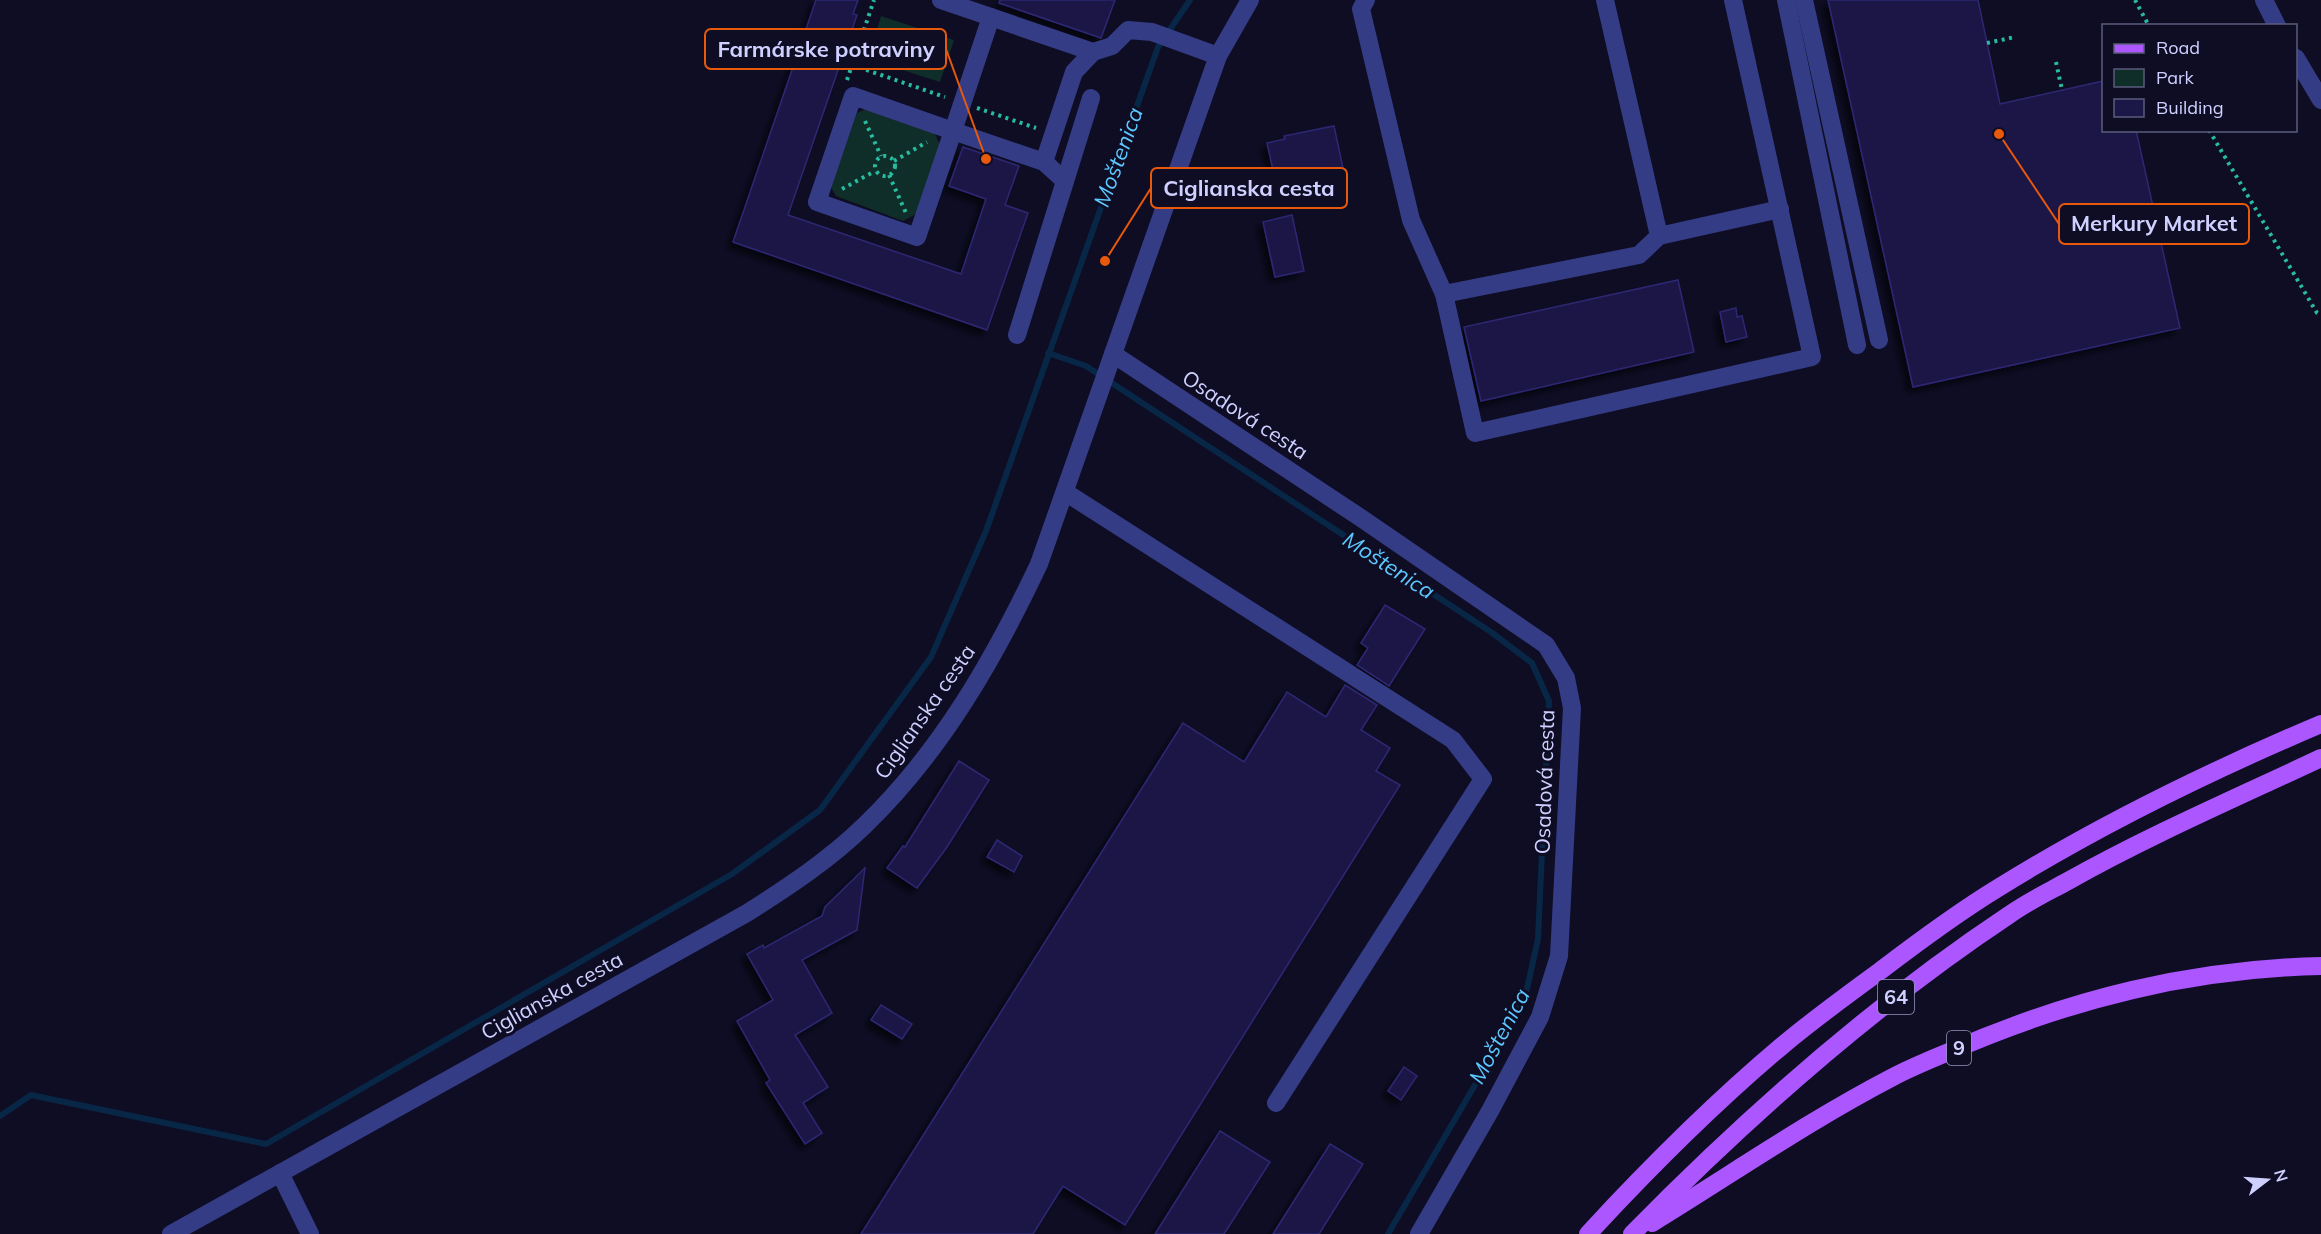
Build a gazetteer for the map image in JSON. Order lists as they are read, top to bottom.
{
  "streets": {
    "main road": ["64", "9"],
    "street": ["Osadová cesta", "Ciglianska cesta"]
  },
  "crossings": [
    ["Osadová cesta", "Ciglianska cesta"],
    ["64", "9"]
  ],
  "water": ["Moštenica"],
  "places": ["Merkury Market", "Farmárske potraviny", "Ciglianska cesta"],
  "legend": ["Road", "Park", "Building"],
  "north": "right"
}
